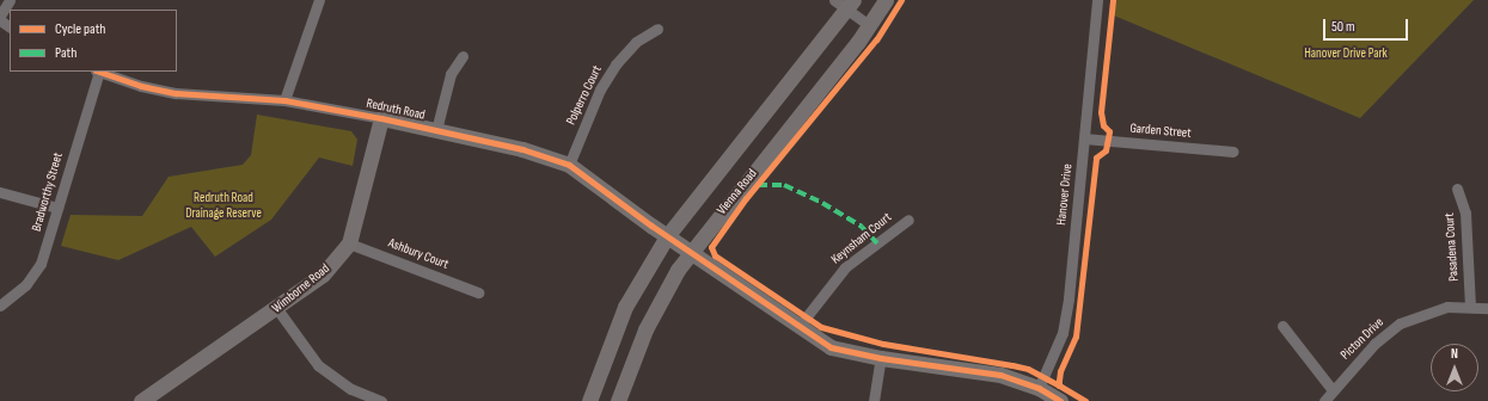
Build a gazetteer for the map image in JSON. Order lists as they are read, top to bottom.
{
  "streets": {
    "street": [
      "Polperro Court",
      "Redruth Road",
      "Garden Street",
      "Bradworthy Street",
      "Vienna Road",
      "Hanover Drive",
      "Keynsham Court",
      "Pasadena Court",
      "Ashbury Court",
      "Wimborne Road",
      "Picton Drive"
    ]
  },
  "crossings": [
    ["Polperro Court", "Redruth Road"],
    ["Redruth Road", "Bradworthy Street"],
    ["Redruth Road", "Vienna Road"],
    ["Redruth Road", "Hanover Drive"],
    ["Redruth Road", "Keynsham Court"],
    ["Redruth Road", "Wimborne Road"],
    ["Garden Street", "Hanover Drive"],
    ["Pasadena Court", "Picton Drive"],
    ["Ashbury Court", "Wimborne Road"]
  ],
  "parks": ["Hanover Drive Park", "Redruth Road Drainage Reserve"],
  "legend": ["Cycle path", "Path"],
  "scale_bar": "50 m",
  "north": "top"
}
